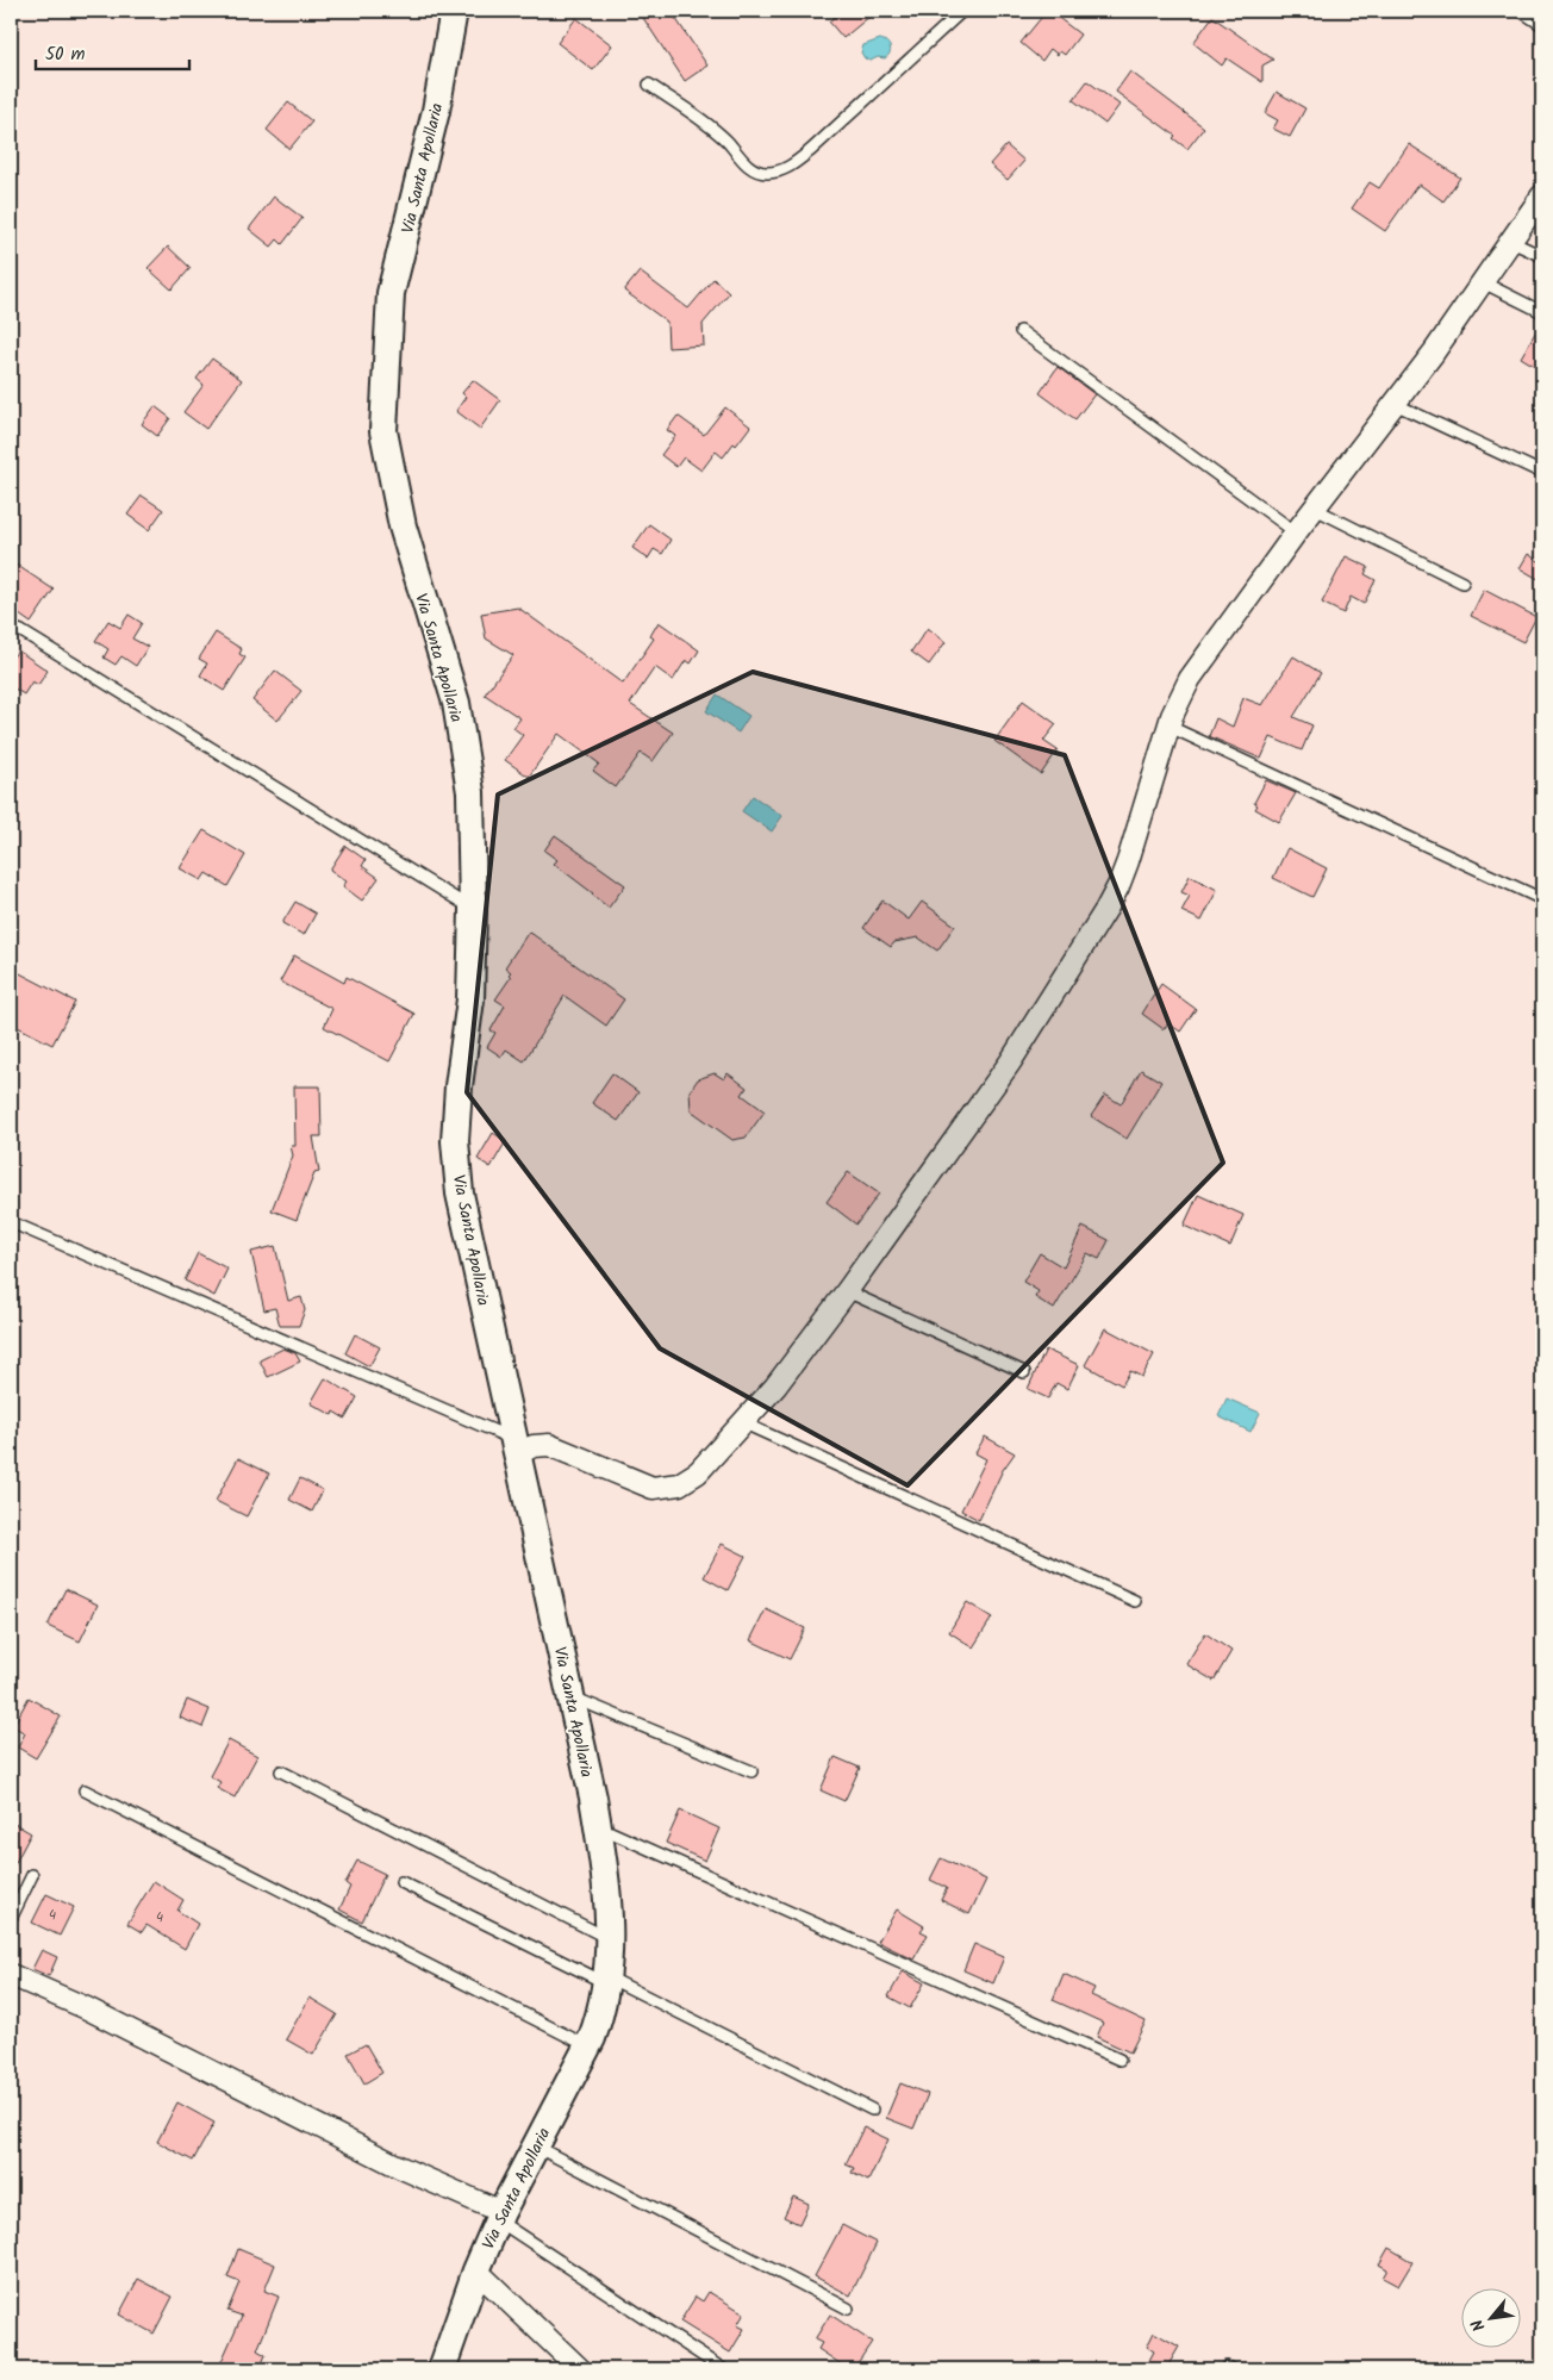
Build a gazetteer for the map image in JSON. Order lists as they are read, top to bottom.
{
  "streets": {
    "street": ["Via Santa Apollaria"]
  },
  "house_numbers": ["4", "4"],
  "scale_bar": "50 m",
  "north": "bottom left"
}
